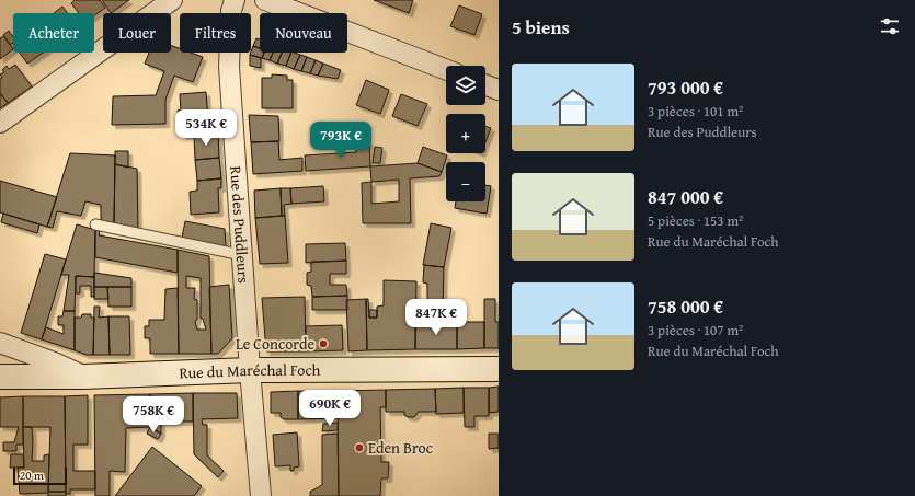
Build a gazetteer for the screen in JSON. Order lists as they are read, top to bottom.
{
  "streets": {
    "main road": ["Rue du Maréchal Foch"],
    "street": ["Rue des Puddleurs"]
  },
  "crossings": [
    ["Rue des Puddleurs", "Rue du Maréchal Foch"]
  ],
  "places": ["Le Concorde", "Eden Broc"],
  "scale_bar": "20 m",
  "page": {
    "heading": "5 biens",
    "chip": [
      "Acheter",
      "Louer",
      "Filtres",
      "Nouveau"
    ],
    "list": [
      {
        "name": "793 000 €",
        "note": "3 pièces · 101 m² · Rue des Puddleurs"
      },
      {
        "name": "847 000 €",
        "note": "5 pièces · 153 m² · Rue du Maréchal Foch"
      },
      {
        "name": "758 000 €",
        "note": "3 pièces · 107 m² · Rue du Maréchal Foch"
      }
    ],
    "map_buttons": ["+", "−"],
    "price": [
      "534K €",
      "793K €",
      "847K €",
      "690K €",
      "758K €"
    ],
    "scale": "20 m"
  }
}
